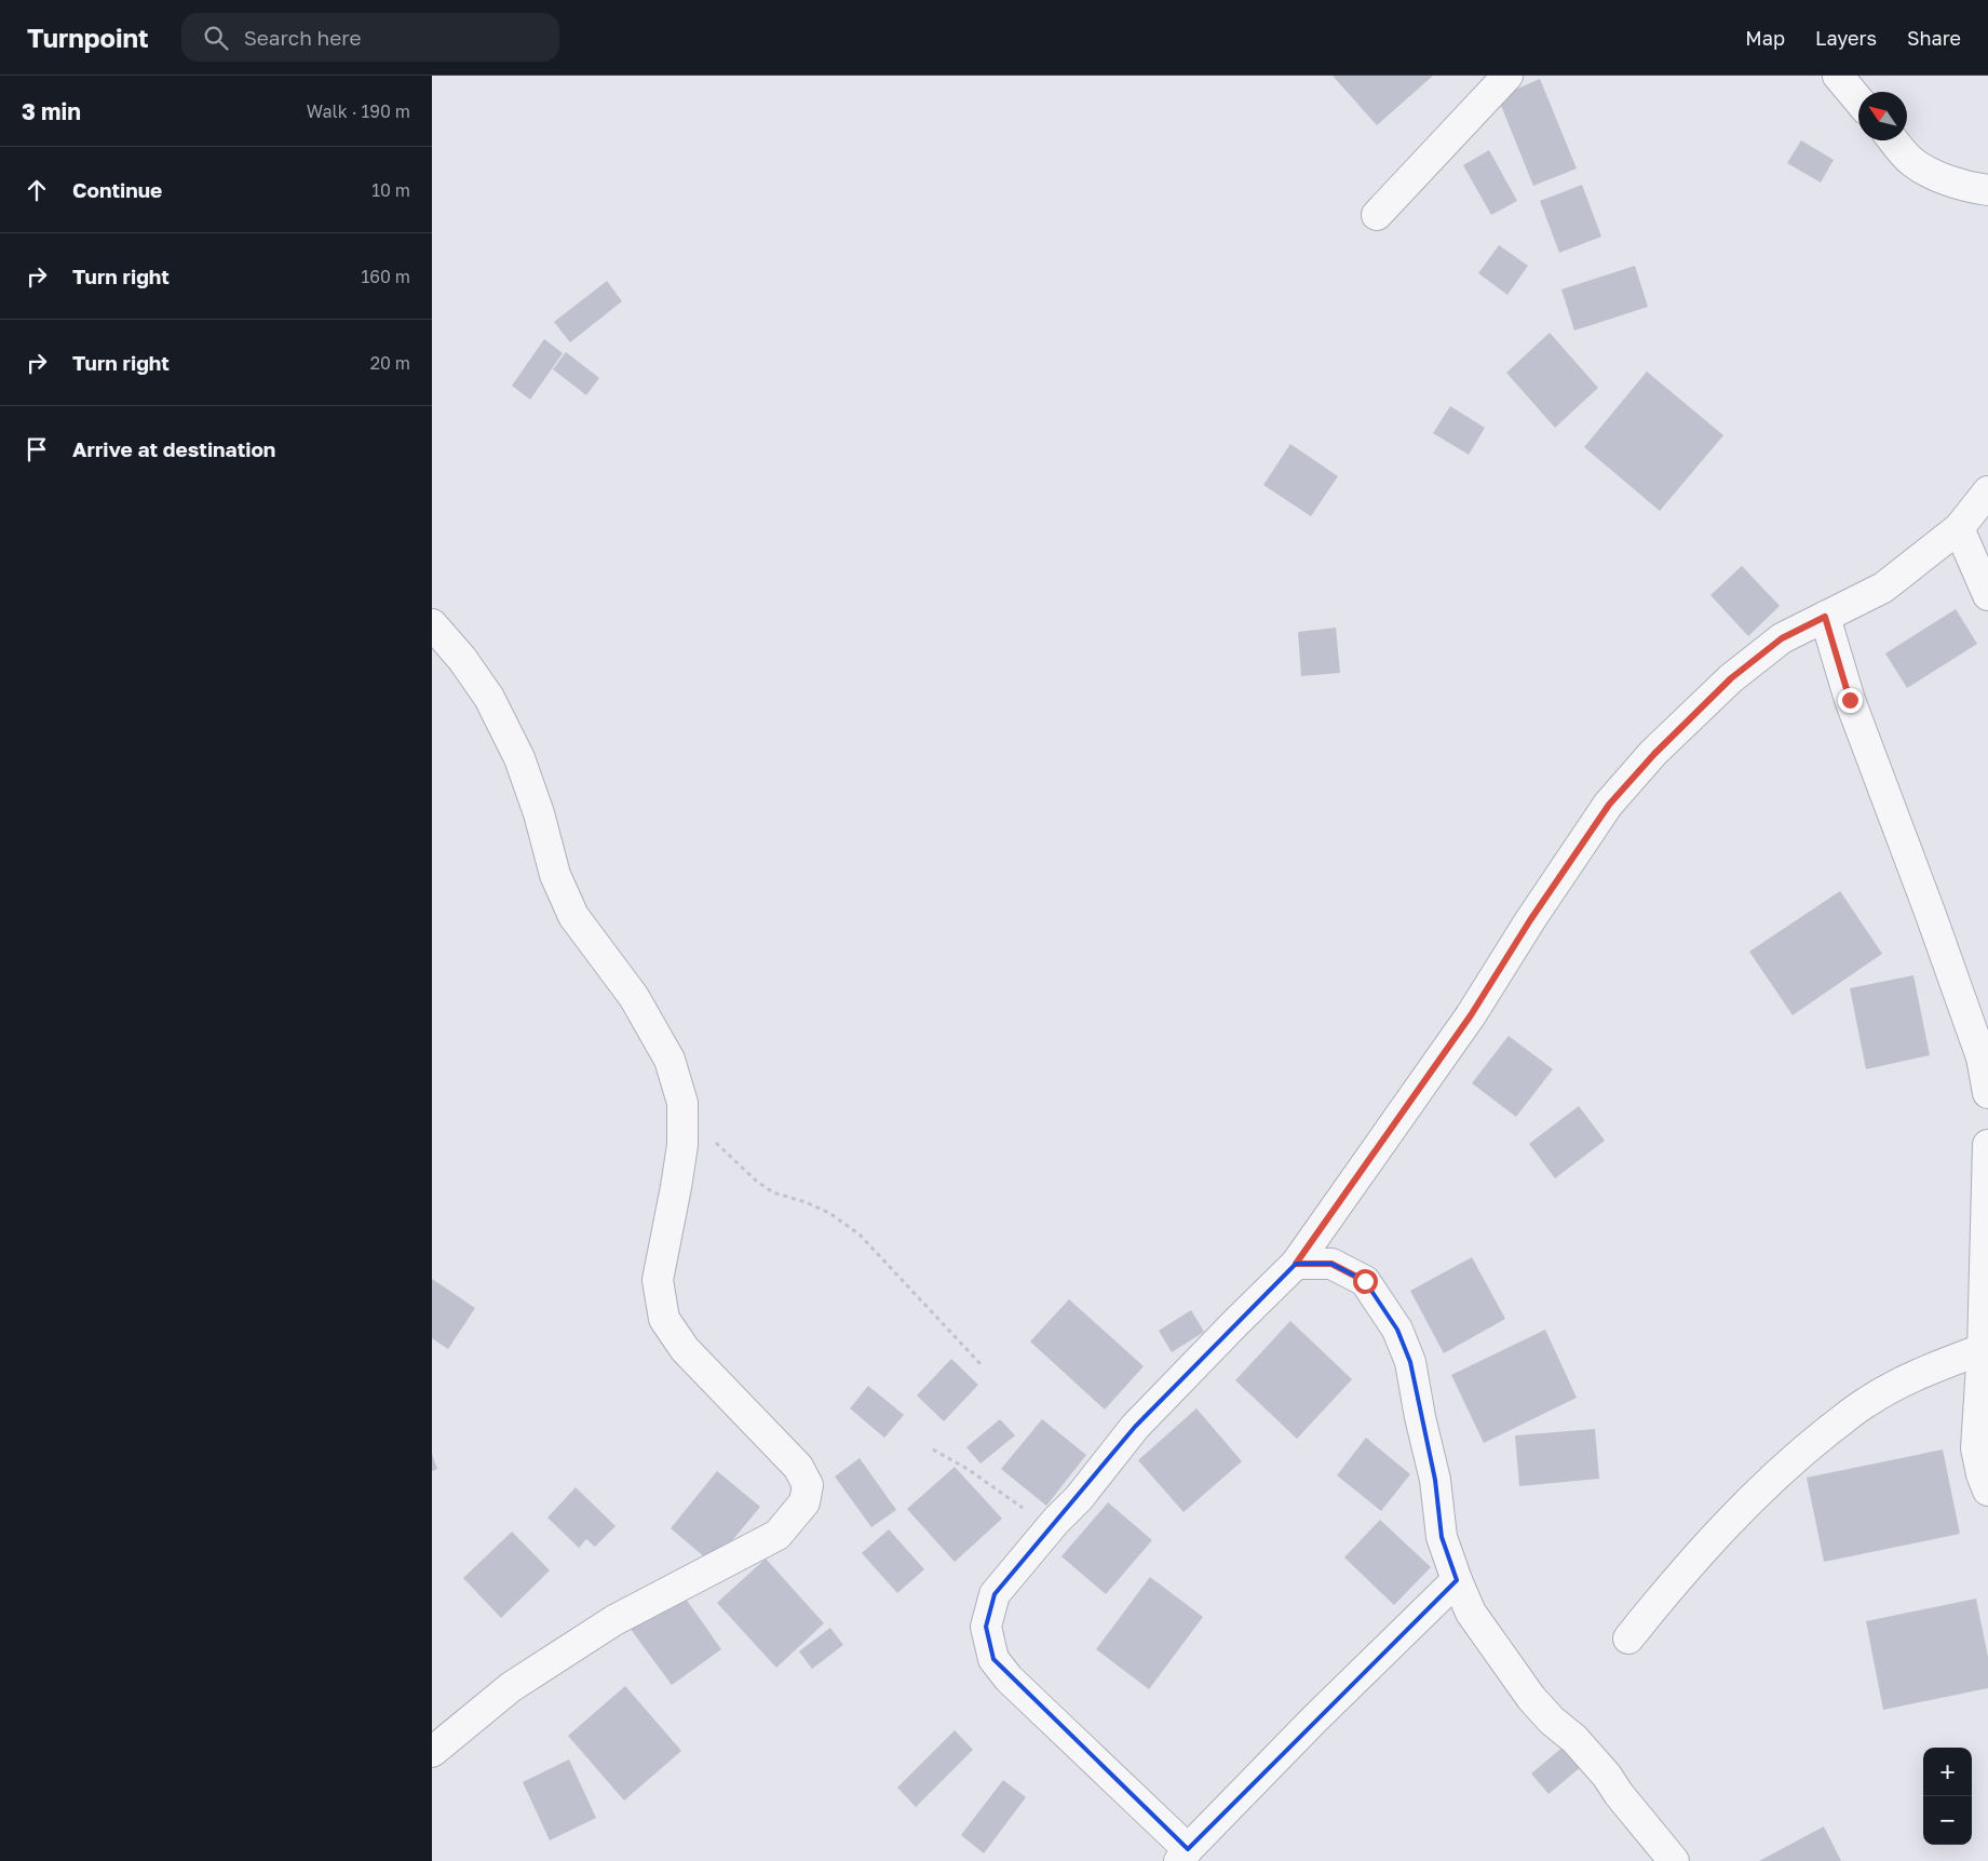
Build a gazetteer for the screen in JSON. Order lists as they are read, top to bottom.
{
  "north": "top left",
  "page": {
    "header": "Turnpoint",
    "search": "Search here",
    "nav": ["Map", "Layers", "Share"],
    "heading": ["3 min", "Walk · 190 m"],
    "list": [
      ["Continue", "10 m"],
      ["Turn right", "160 m"],
      ["Turn right", "20 m"],
      "Arrive at destination"
    ],
    "map_buttons": ["+", "−"]
  }
}
